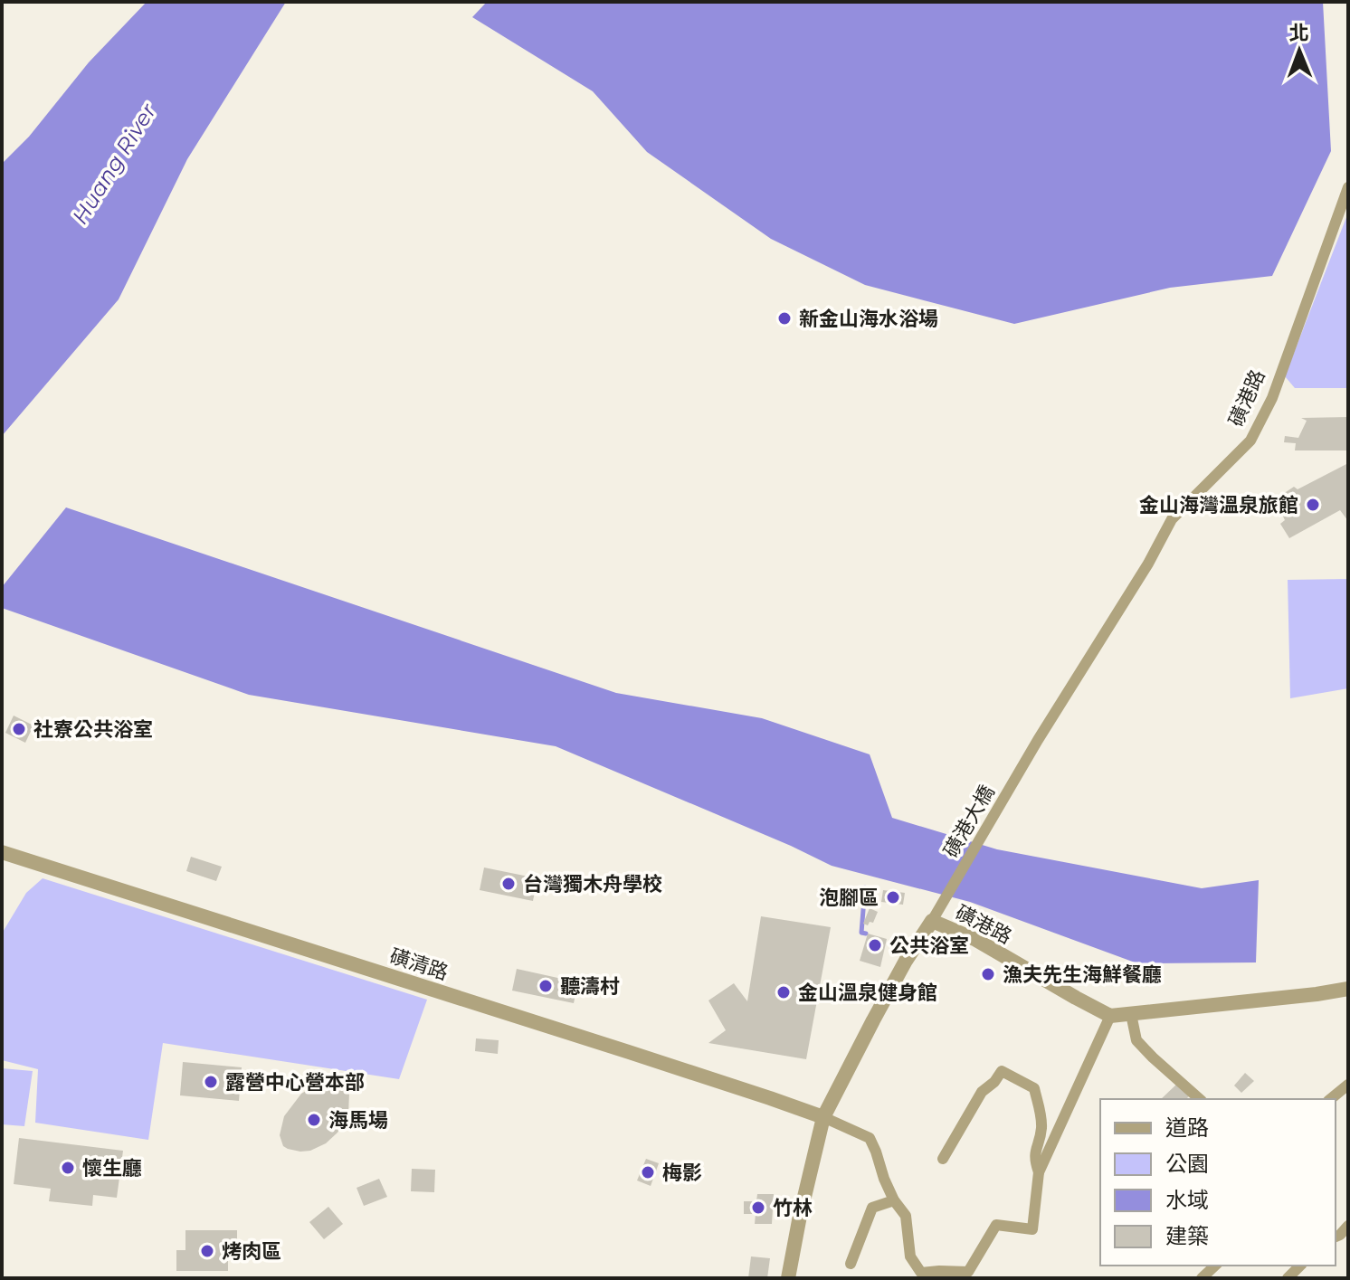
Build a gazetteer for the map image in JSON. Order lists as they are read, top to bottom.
{
  "streets": {
    "street": ["磺港路", "磺港大橋", "磺清路"]
  },
  "crossings": [
    ["磺港路", "磺港大橋"],
    ["磺港路", "磺清路"]
  ],
  "water": ["Huang River"],
  "places": [
    "新金山海水浴場",
    "金山海灣溫泉旅館",
    "社寮公共浴室",
    "台灣獨木舟學校",
    "泡腳區",
    "公共浴室",
    "漁夫先生海鮮餐廳",
    "聽濤村",
    "金山溫泉健身館",
    "露營中心營本部",
    "海馬場",
    "懷生廳",
    "梅影",
    "竹林",
    "烤肉區"
  ],
  "legend": [
    "道路",
    "公園",
    "水域",
    "建築"
  ],
  "north": "top"
}
